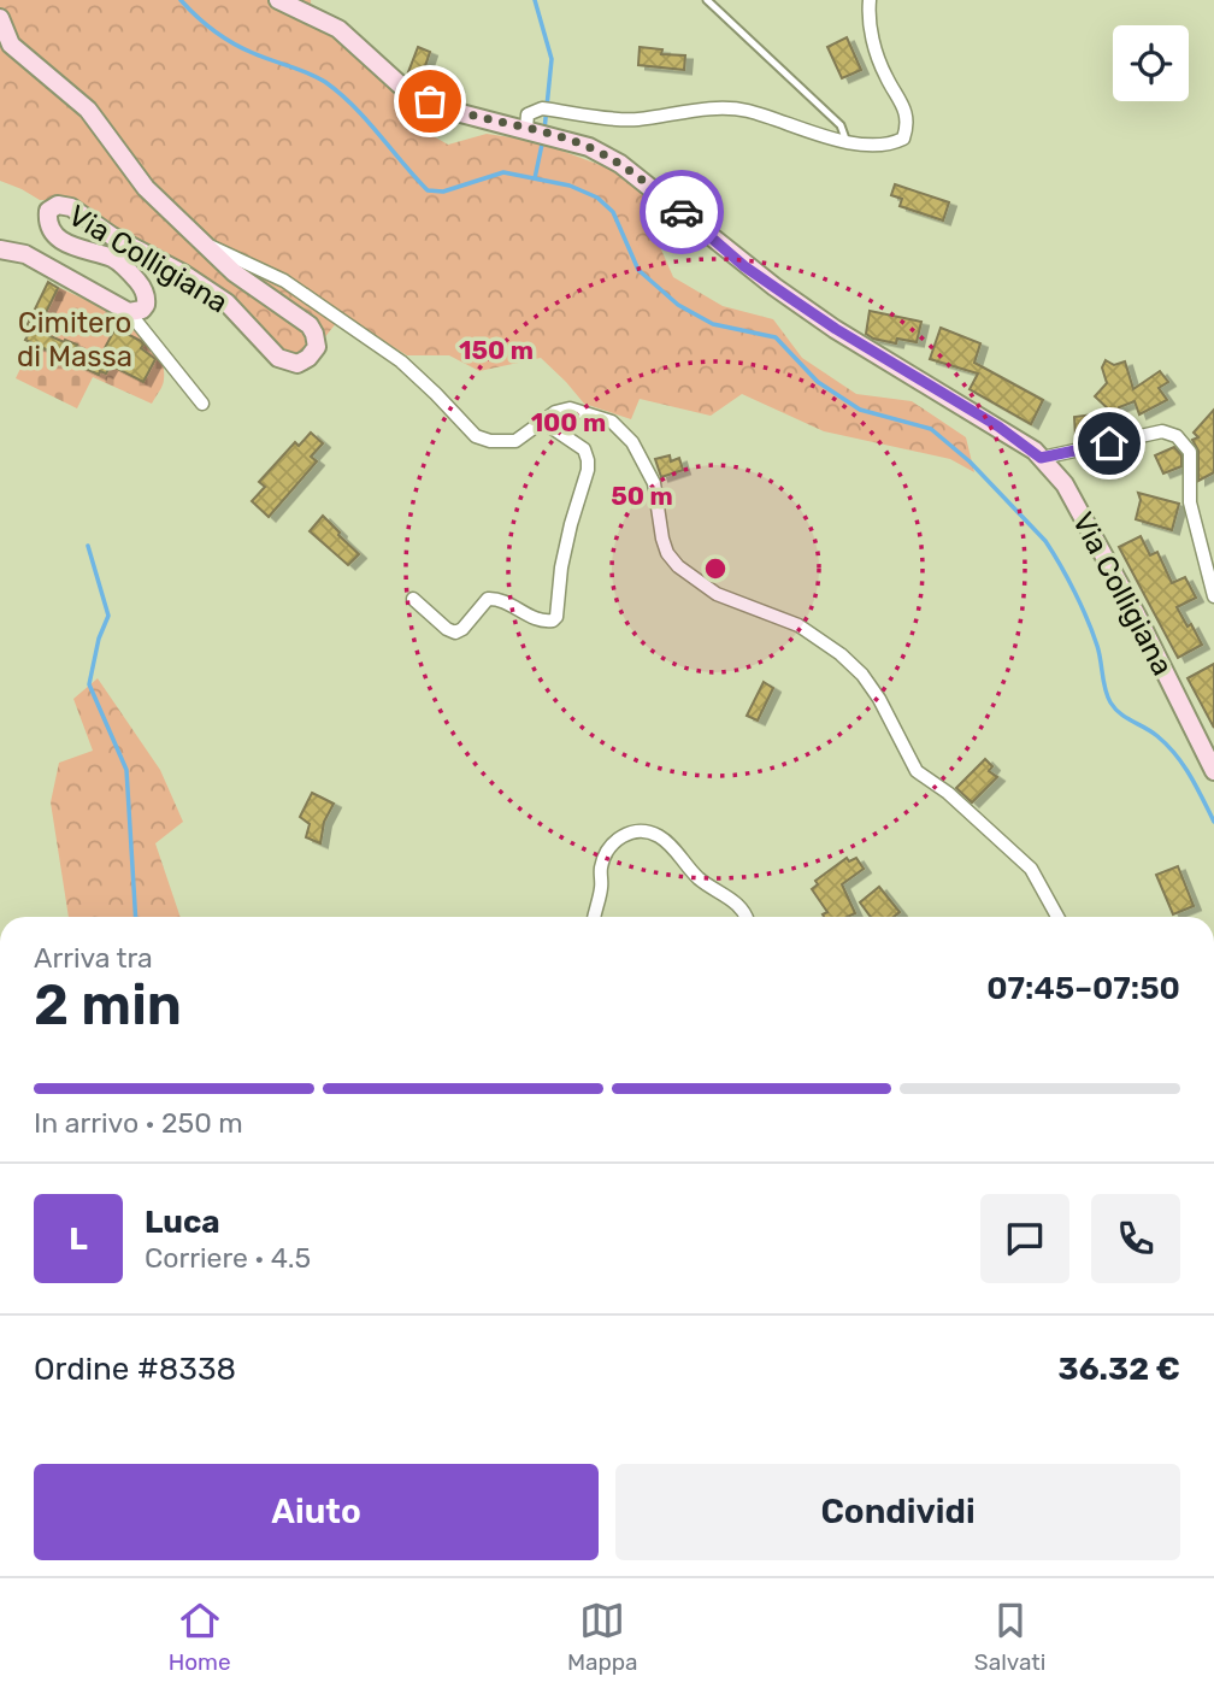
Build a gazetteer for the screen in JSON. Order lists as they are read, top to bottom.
{
  "streets": {
    "street": ["Via Colligiana"]
  },
  "parks": ["Cimitero di Massa"],
  "page": {
    "heading": ["2 min", "Arriva tra", "07:45–07:50"],
    "panel": [
      "Luca",
      "Corriere · 4.5",
      "Ordine #8338",
      "36.32 €"
    ],
    "bar": "In arrivo · 250 m",
    "round": "L",
    "buttons": ["Aiuto", "Condividi"],
    "tabs": ["Home", "Mappa", "Salvati"]
  },
  "rings": ["150 m", "100 m", "50 m"]
}
